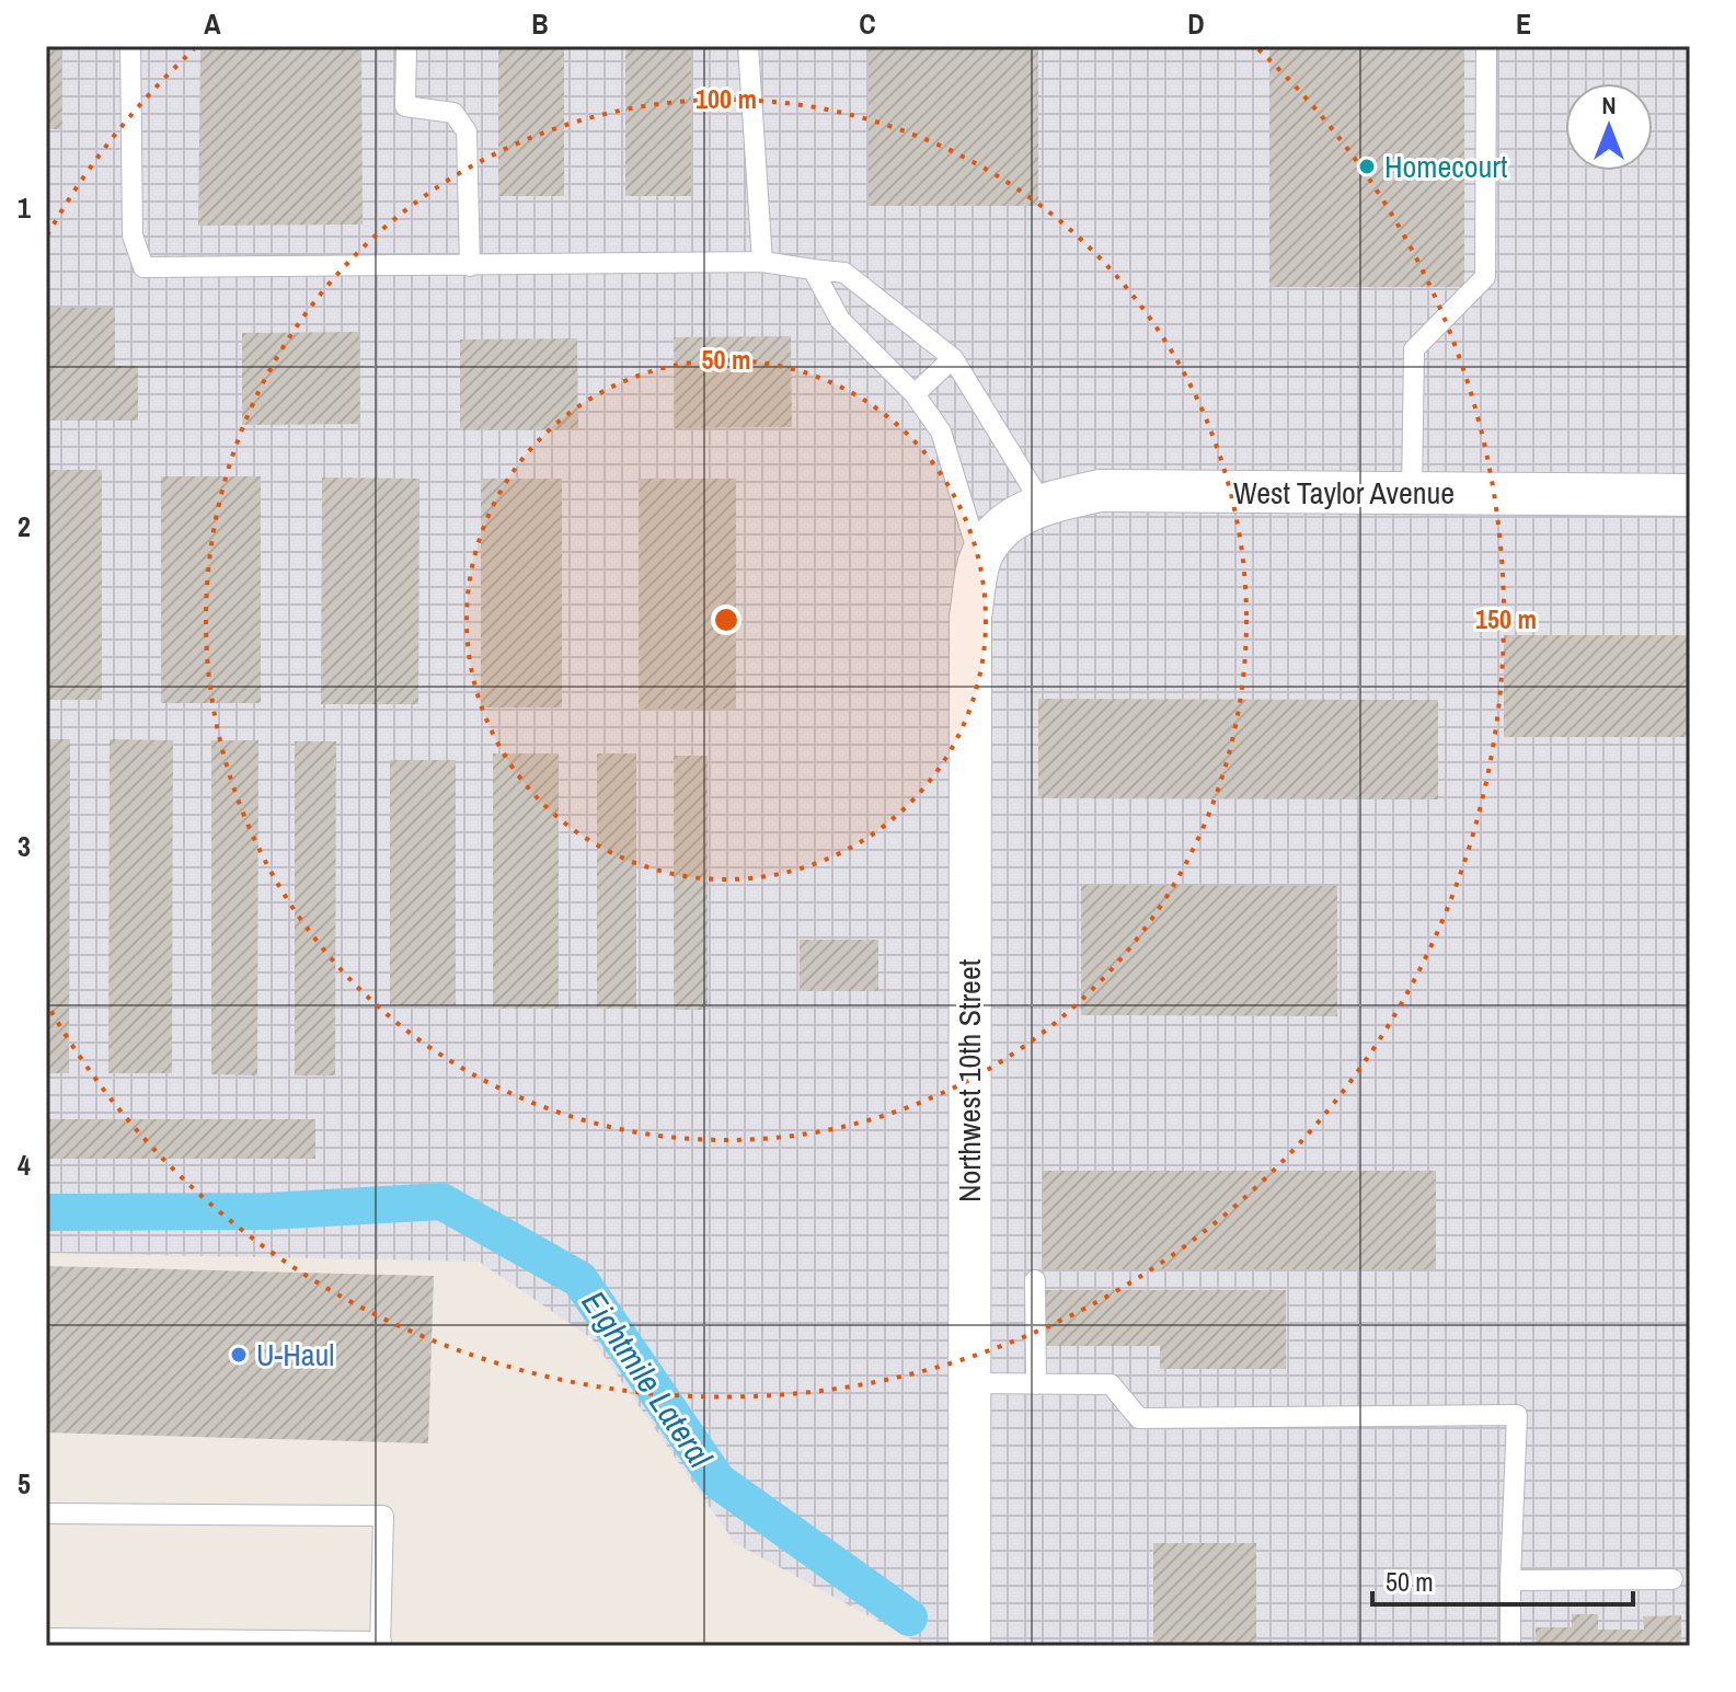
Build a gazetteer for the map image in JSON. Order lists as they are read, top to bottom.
{
  "streets": {
    "street": ["West Taylor Avenue", "Northwest 10th Street"]
  },
  "crossings": [
    ["West Taylor Avenue", "Northwest 10th Street"]
  ],
  "water": ["Eightmile Lateral"],
  "places": ["Homecourt", "U-Haul"],
  "scale_bar": "50 m",
  "north": "top",
  "grid": {
    "columns": [
      "A",
      "B",
      "C",
      "D",
      "E"
    ],
    "rows": [
      "1",
      "2",
      "3",
      "4",
      "5"
    ]
  },
  "rings": ["100 m", "50 m", "150 m"]
}
